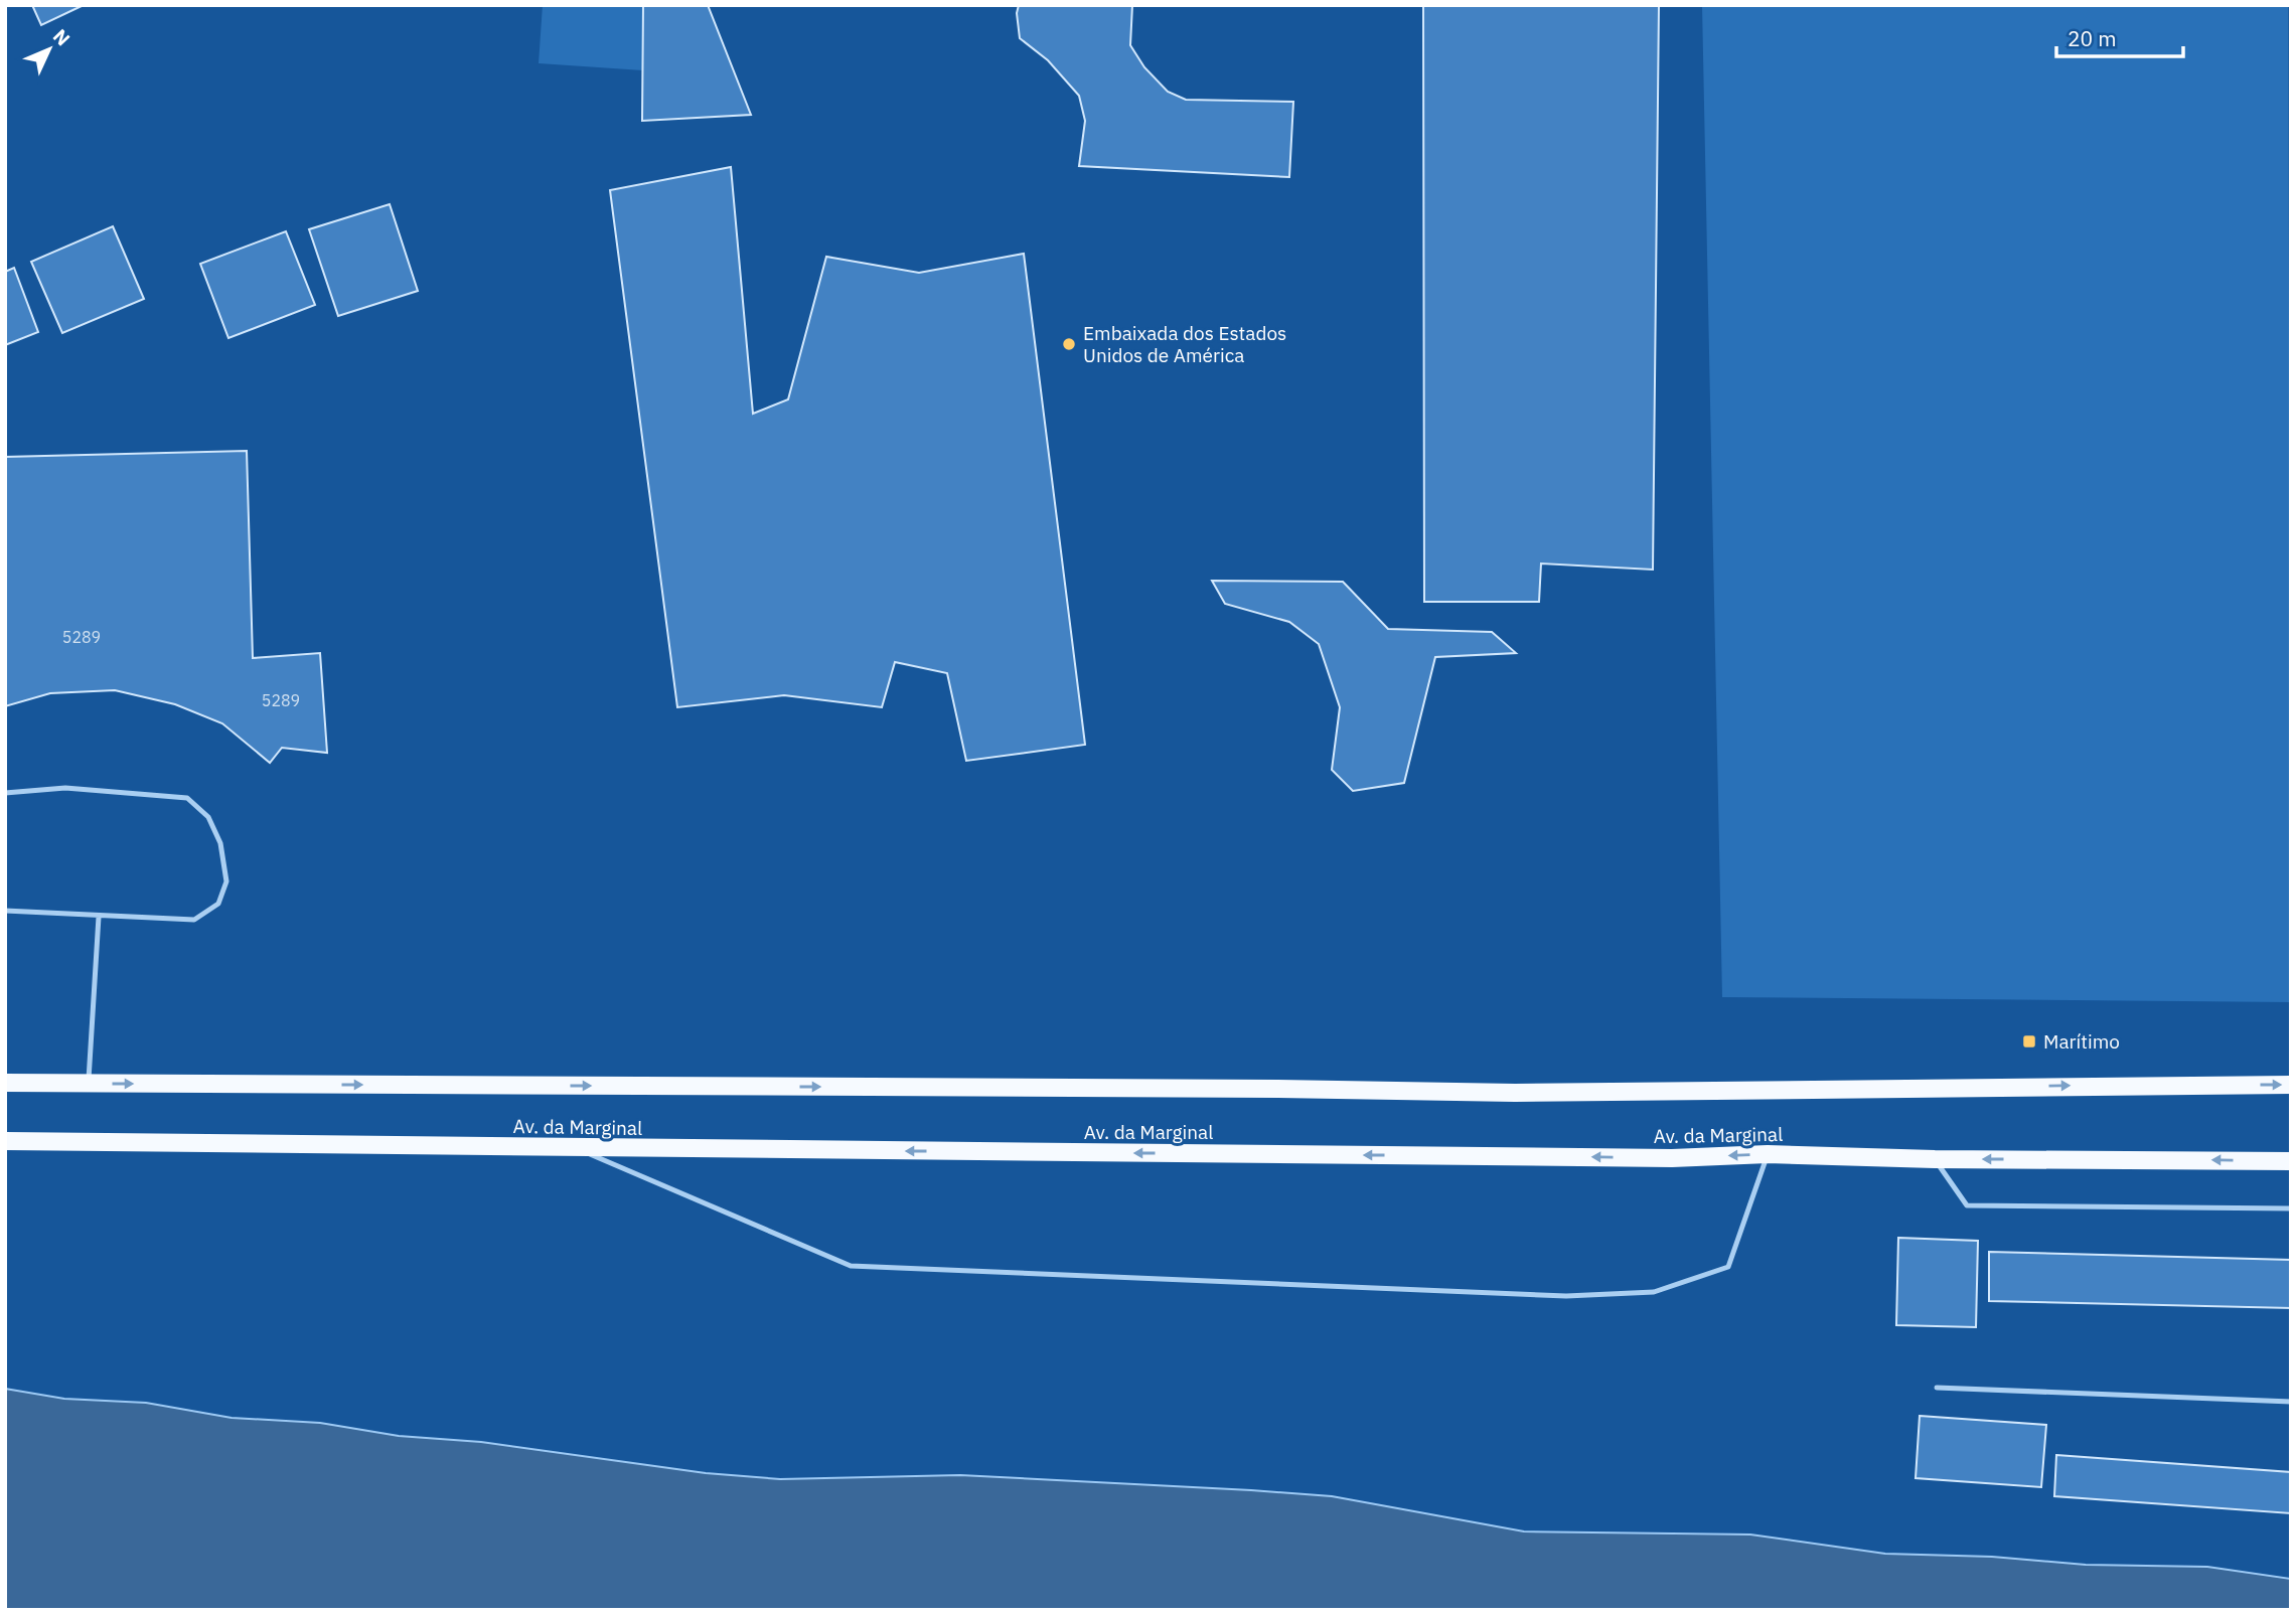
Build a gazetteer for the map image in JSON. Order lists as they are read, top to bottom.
{
  "streets": {
    "main road": ["Av. da Marginal"]
  },
  "places": {
    "other": ["Embaixada dos Estados Unidos de América"],
    "transit": ["Marítimo"]
  },
  "house_numbers": ["5289", "5289"],
  "scale_bar": "20 m",
  "north": "top right"
}
